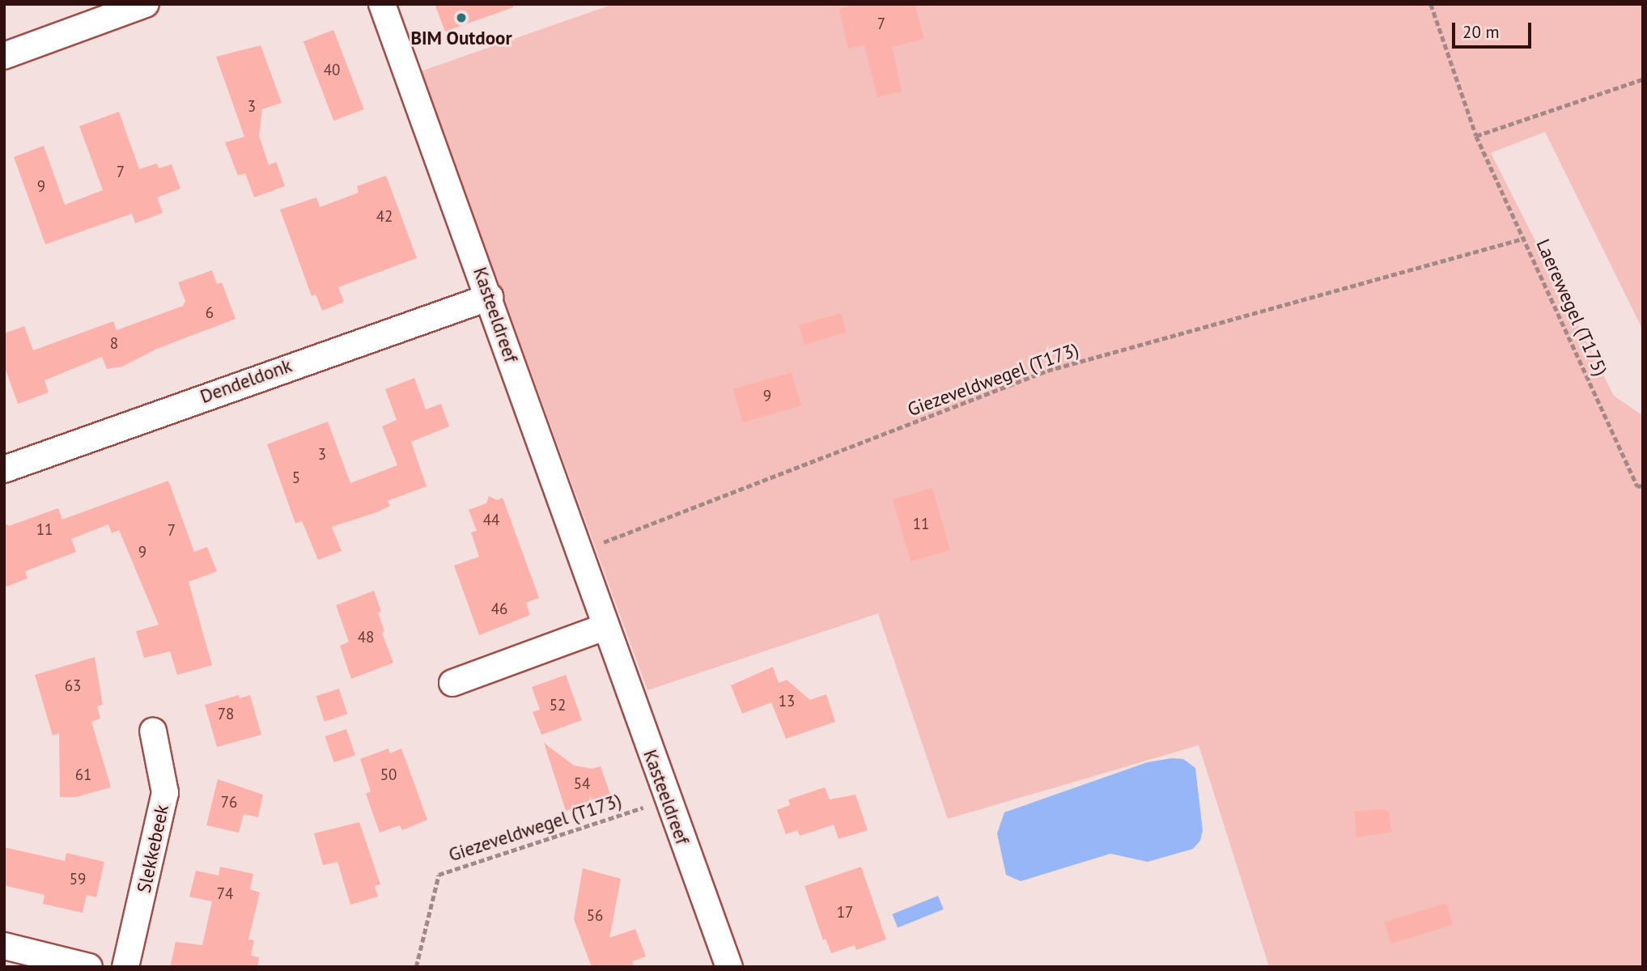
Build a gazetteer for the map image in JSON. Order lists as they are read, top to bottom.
{
  "streets": {
    "street": ["Kasteeldreef", "Dendeldonk", "Slekkebeek"],
    "path": ["Laerewegel (T175)", "Giezeveldwegel (T173)"]
  },
  "crossings": [
    ["Laerewegel (T175)", "Giezeveldwegel (T173)"],
    ["Kasteeldreef", "Giezeveldwegel (T173)"],
    ["Kasteeldreef", "Dendeldonk"]
  ],
  "places": ["BIM Outdoor"],
  "house_numbers": [
    "7",
    "40",
    "3",
    "7",
    "9",
    "42",
    "6",
    "8",
    "9",
    "3",
    "5",
    "44",
    "11",
    "11",
    "7",
    "9",
    "46",
    "48",
    "63",
    "13",
    "52",
    "78",
    "61",
    "50",
    "54",
    "76",
    "59",
    "74",
    "17",
    "56"
  ],
  "scale_bar": "20 m"
}
